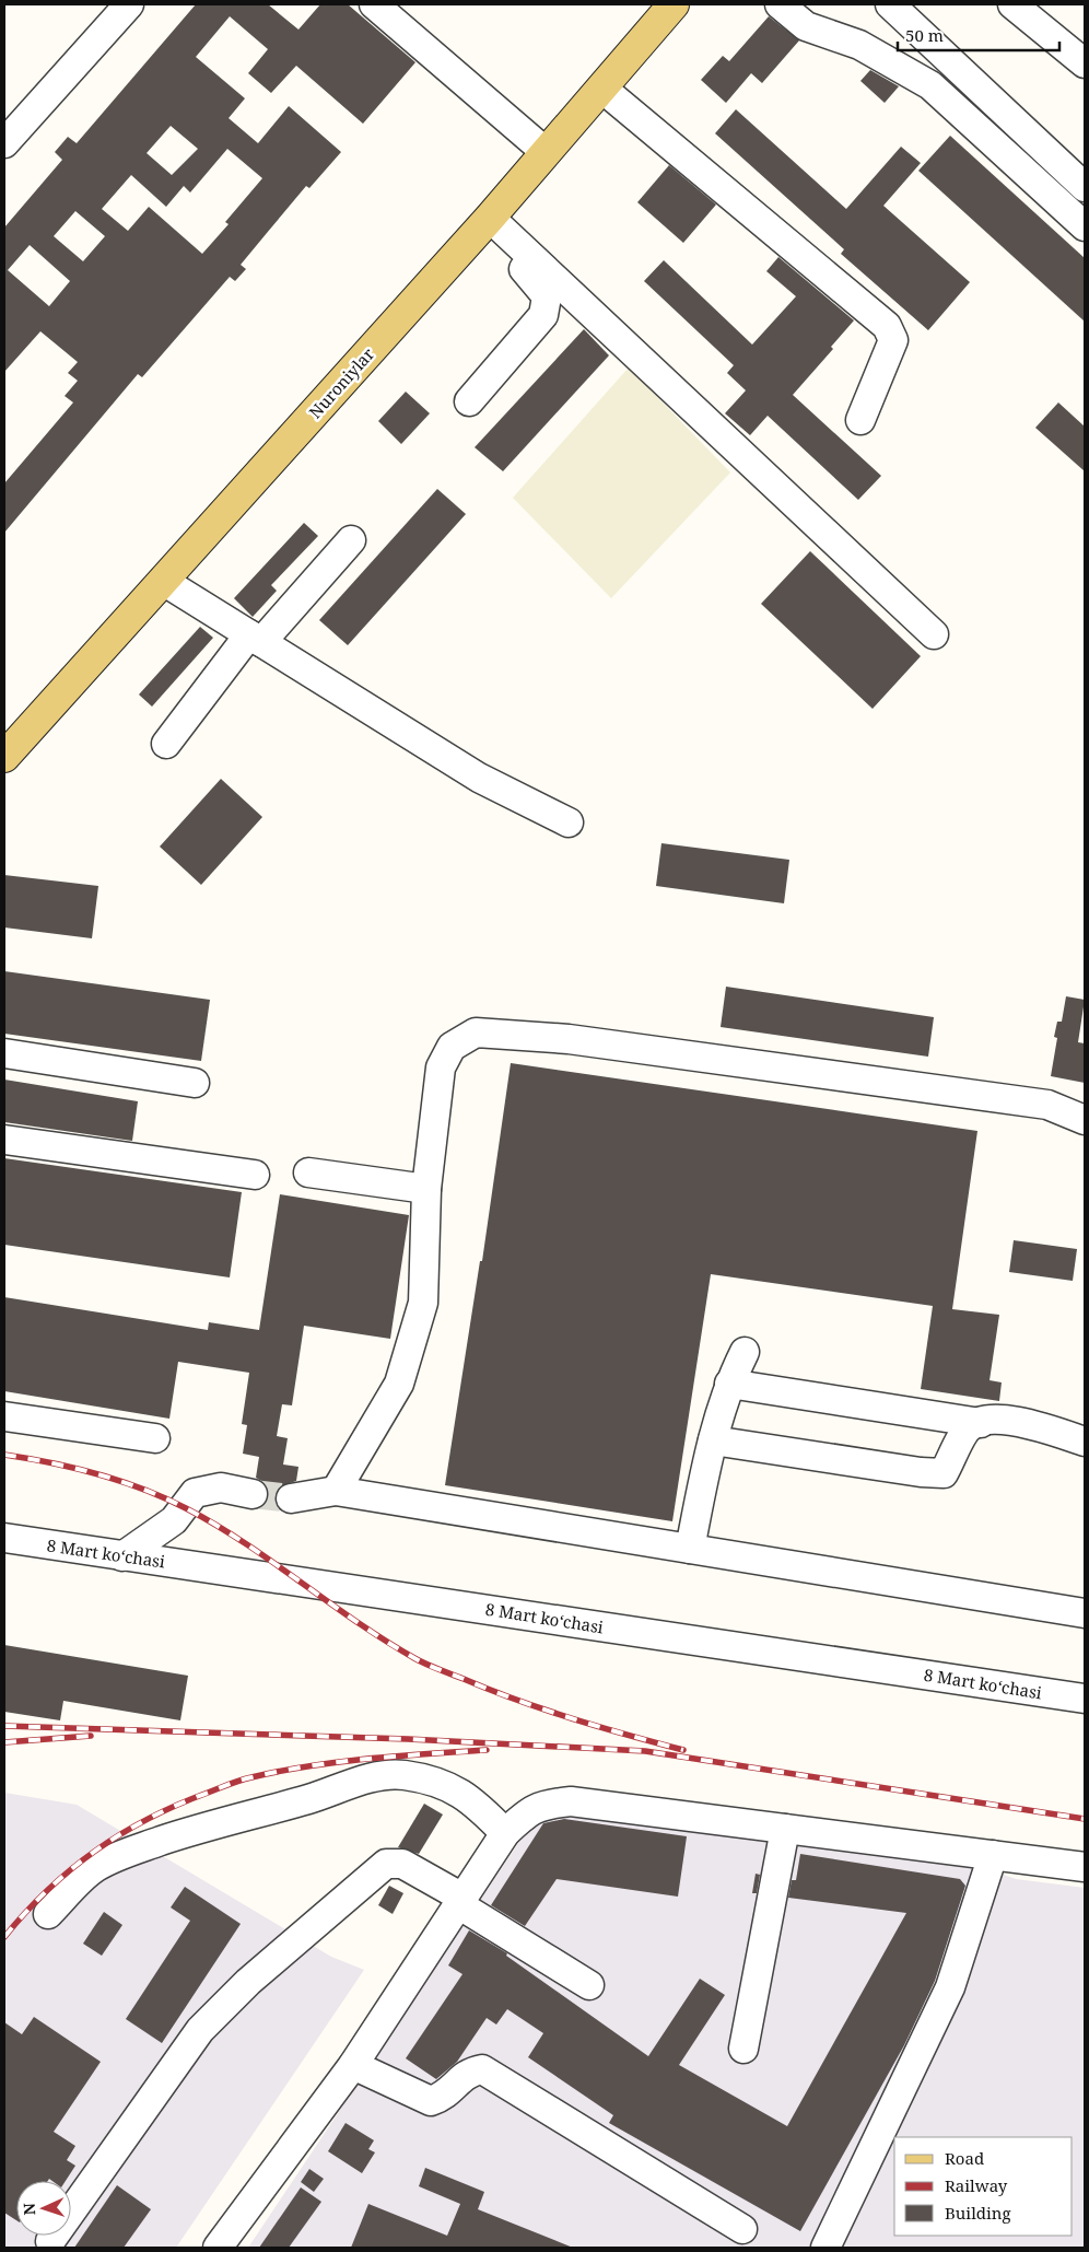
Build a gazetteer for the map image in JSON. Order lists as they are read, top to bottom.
{
  "streets": {
    "main road": ["Nuroniylar"],
    "street": ["8 Mart koʻchasi"]
  },
  "legend": ["Road", "Railway", "Building"],
  "scale_bar": "50 m",
  "north": "left"
}
